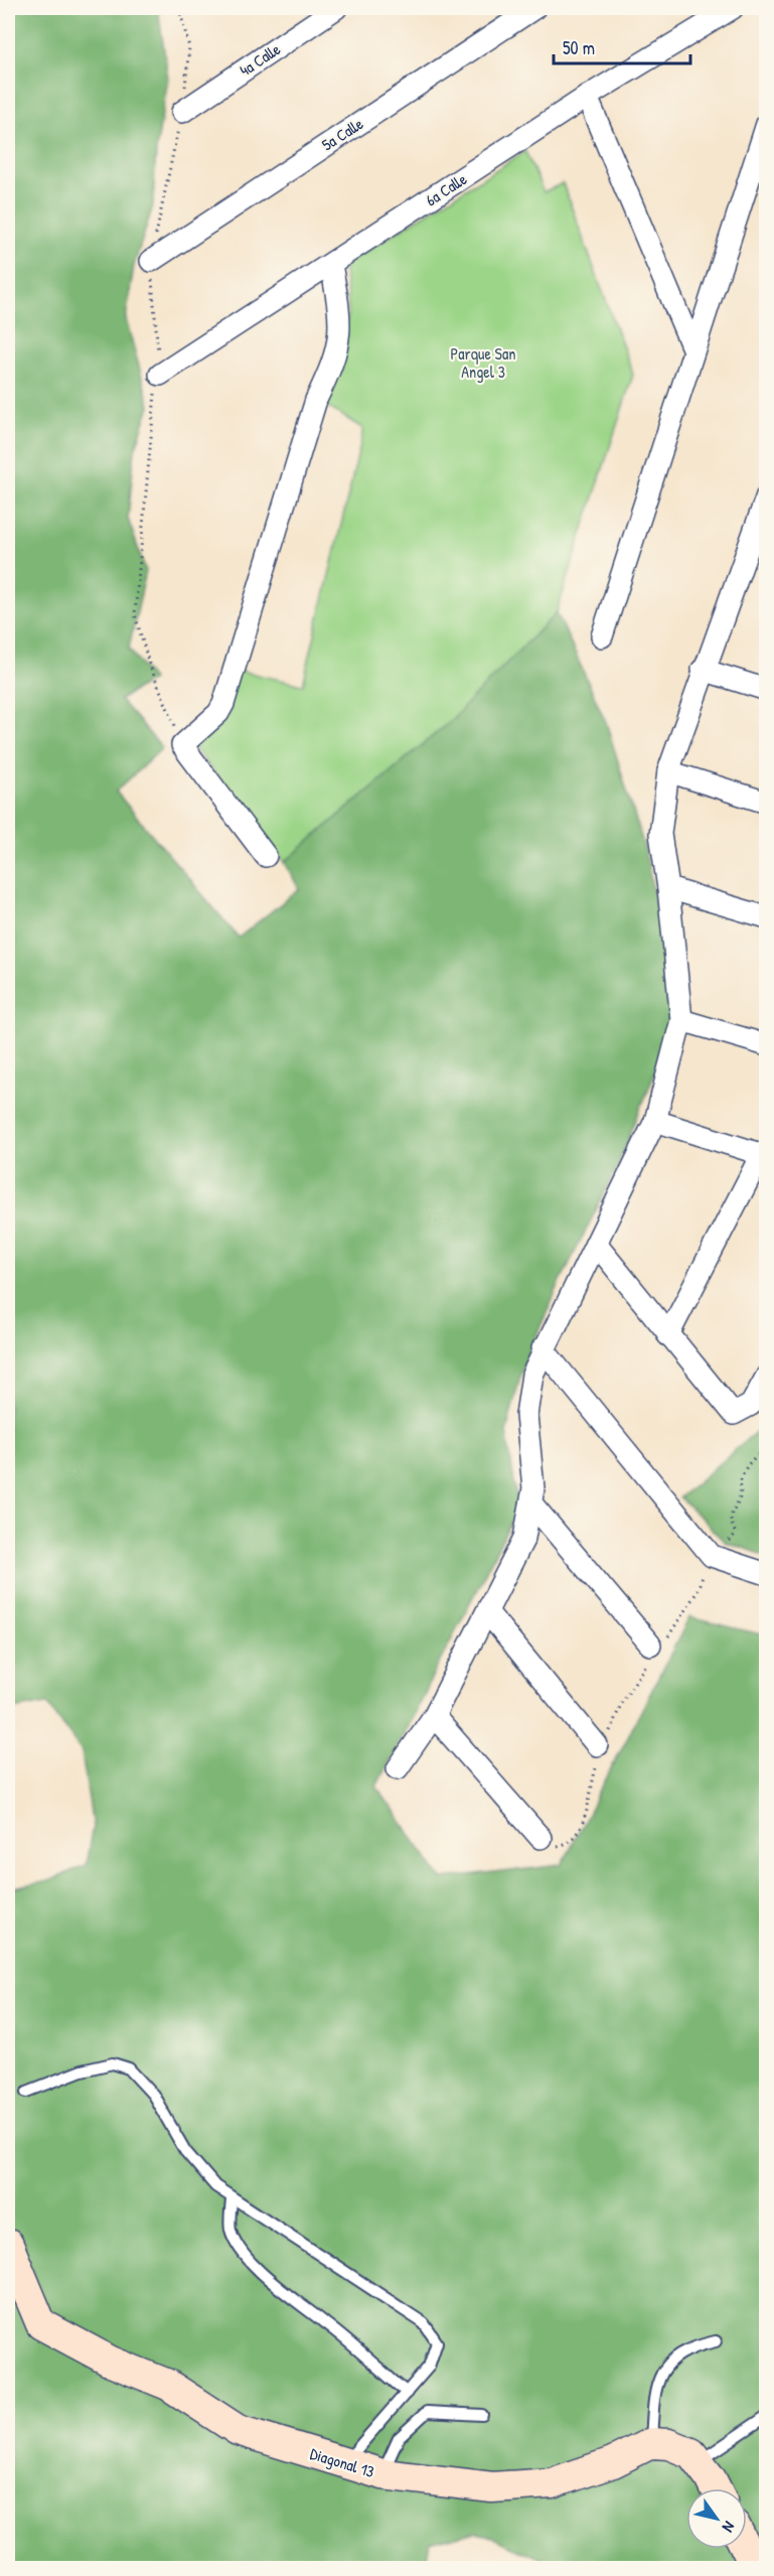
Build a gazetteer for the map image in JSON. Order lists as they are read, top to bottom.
{
  "streets": {
    "street": [
      "4a Calle",
      "5a Calle",
      "6a Calle",
      "Diagonal 13"
    ]
  },
  "parks": ["Parque San Angel 3"],
  "scale_bar": "50 m",
  "north": "bottom right"
}
